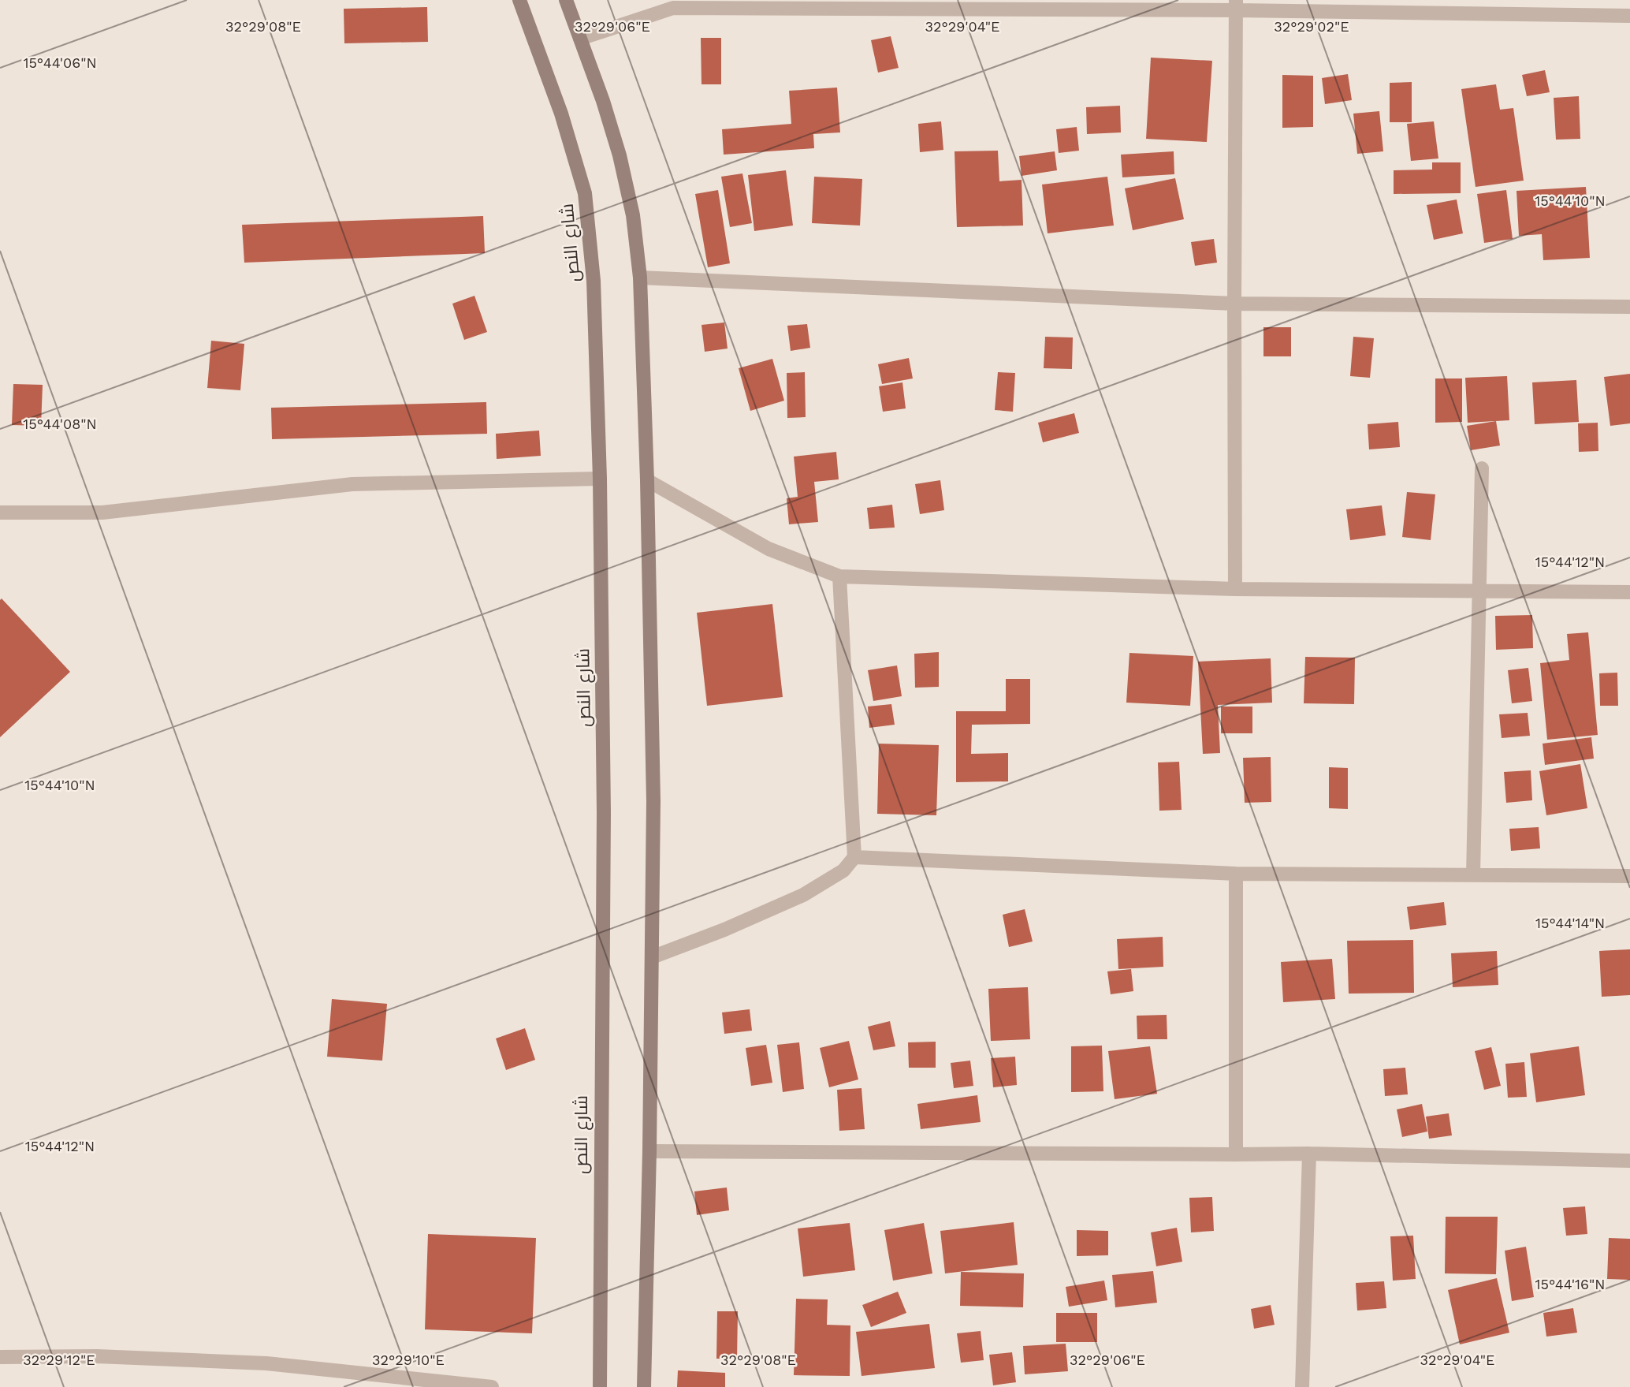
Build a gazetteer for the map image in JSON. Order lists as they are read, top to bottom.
{
  "streets": {
    "main road": ["شارع النص"]
  },
  "coordinates": [
    "32°29'02\"E",
    "32°29'08\"E",
    "32°29'06\"E",
    "32°29'04\"E",
    "15°44'06\"N",
    "15°44'10\"N",
    "15°44'08\"N",
    "15°44'12\"N",
    "15°44'14\"N",
    "15°44'16\"N",
    "32°29'12\"E",
    "32°29'10\"E"
  ]
}
